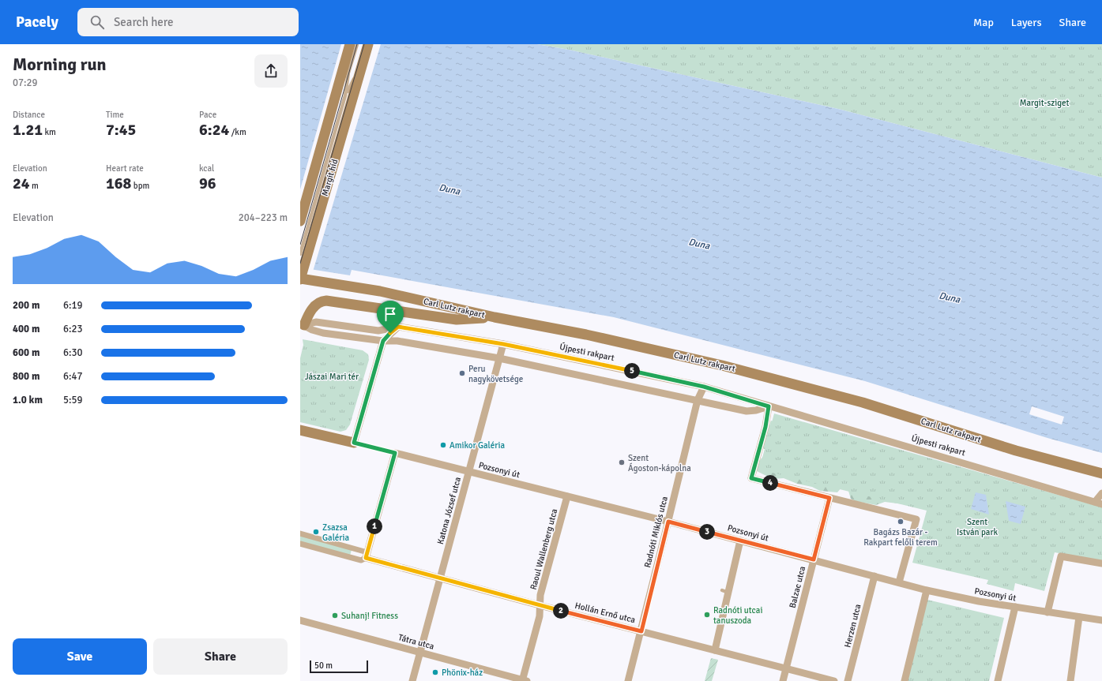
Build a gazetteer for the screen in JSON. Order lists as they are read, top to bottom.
{
  "streets": {
    "main road": ["Margit híd", "Carl Lutz rakpart"],
    "street": [
      "Újpesti rakpart",
      "Pozsonyi út",
      "Katona József utca",
      "Radnóti Miklós utca",
      "Raoul Wallenberg utca",
      "Balzac utca",
      "Hollán Ernő utca",
      "Herzen utca",
      "Tátra utca"
    ]
  },
  "crossings": [
    ["Margit híd", "Carl Lutz rakpart"],
    ["Újpesti rakpart", "Katona József utca"],
    ["Újpesti rakpart", "Radnóti Miklós utca"],
    ["Pozsonyi út", "Katona József utca"],
    ["Pozsonyi út", "Radnóti Miklós utca"],
    ["Pozsonyi út", "Raoul Wallenberg utca"],
    ["Pozsonyi út", "Balzac utca"],
    ["Pozsonyi út", "Herzen utca"],
    ["Katona József utca", "Hollán Ernő utca"],
    ["Katona József utca", "Tátra utca"],
    ["Radnóti Miklós utca", "Hollán Ernő utca"],
    ["Raoul Wallenberg utca", "Hollán Ernő utca"],
    ["Raoul Wallenberg utca", "Tátra utca"],
    ["Balzac utca", "Hollán Ernő utca"]
  ],
  "water": ["Duna"],
  "parks": ["Margit-sziget", "Jászai Mari tér", "Szent István park"],
  "places": [
    "Peru nagykövetsége",
    "Amikor Galéria",
    "Szent Ágoston-kápolna",
    "Bagázs Bazár - Rakpart felőli terem",
    "Zsazsa Galéria",
    "Radnóti utcai tanuszoda",
    "Suhanj! Fitness",
    "Phönix-ház"
  ],
  "scale_bar": "50 m",
  "page": {
    "header": "Pacely",
    "search": "Search here",
    "nav": ["Map", "Layers", "Share"],
    "heading": ["Morning run", "07:29"],
    "stats": [
      ["Distance", "1.21 km"],
      ["Time", "7:45"],
      ["Pace", "6:24 /km"],
      ["Elevation", "24 m"],
      ["Heart rate", "168 bpm"],
      ["kcal", "96"]
    ],
    "chart": ["Elevation", "204–223 m"],
    "list": [
      {
        "name": "200 m",
        "note": "6:19"
      },
      {
        "name": "400 m",
        "note": "6:23"
      },
      {
        "name": "600 m",
        "note": "6:30"
      },
      {
        "name": "800 m",
        "note": "6:47"
      },
      {
        "name": "1.0 km",
        "note": "5:59"
      }
    ],
    "pins": [
      "5",
      "4",
      "1",
      "3",
      "2"
    ],
    "buttons": ["Save", "Share"],
    "scale": "50 m"
  }
}
